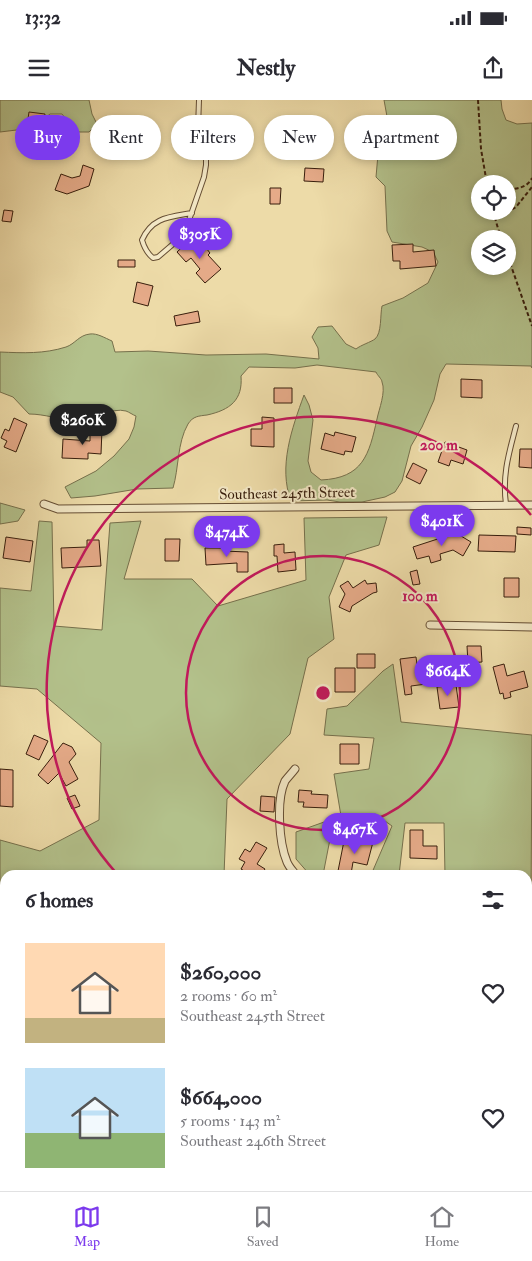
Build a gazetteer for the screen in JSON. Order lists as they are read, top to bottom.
{
  "streets": {
    "street": ["Southeast 245th Street"]
  },
  "page": {
    "status": "13:32",
    "header": "Nestly",
    "chip": [
      "Buy",
      "Rent",
      "Filters",
      "New",
      "Apartment"
    ],
    "price": [
      "$305K",
      "$260K",
      "$401K",
      "$474K",
      "$664K",
      "$467K"
    ],
    "heading": "6 homes",
    "list": [
      {
        "name": "$260,000",
        "note": "2 rooms · 60 m² · Southeast 245th Street"
      },
      {
        "name": "$664,000",
        "note": "5 rooms · 143 m² · Southeast 246th Street"
      }
    ],
    "tabs": ["Map", "Saved", "Home"]
  },
  "rings": ["200 m", "100 m"]
}
